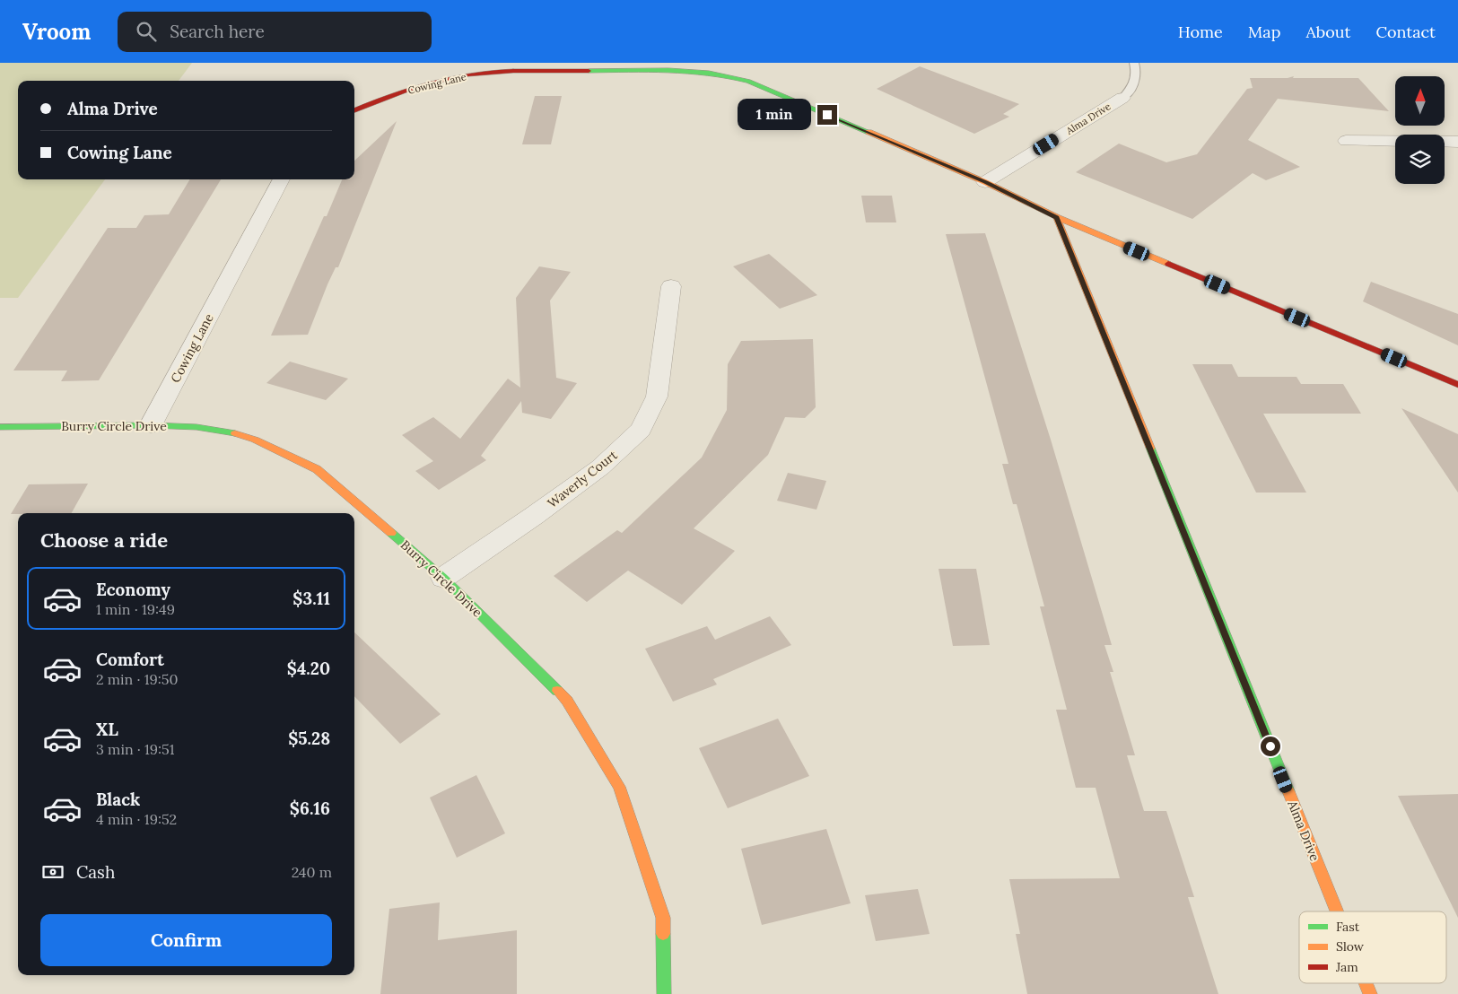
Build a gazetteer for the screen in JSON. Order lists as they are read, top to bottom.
{
  "streets": {
    "street": [
      "Cowing Lane",
      "Alma Drive",
      "Burry Circle Drive",
      "Waverly Court"
    ]
  },
  "crossings": [
    ["Cowing Lane", "Alma Drive"],
    ["Cowing Lane", "Burry Circle Drive"],
    ["Burry Circle Drive", "Waverly Court"]
  ],
  "legend": ["Fast", "Slow", "Jam"],
  "north": "top",
  "page": {
    "header": "Vroom",
    "search": "Search here",
    "nav": [
      "Home",
      "Map",
      "About",
      "Contact"
    ],
    "banner": ["Alma Drive", "Cowing Lane"],
    "bubble": "1 min",
    "heading": "Choose a ride",
    "list": [
      {
        "name": "Economy",
        "note": "1 min · 19:49",
        "value": "$3.11"
      },
      {
        "name": "Comfort",
        "note": "2 min · 19:50",
        "value": "$4.20"
      },
      {
        "name": "XL",
        "note": "3 min · 19:51",
        "value": "$5.28"
      },
      {
        "name": "Black",
        "note": "4 min · 19:52",
        "value": "$6.16"
      }
    ],
    "pay": ["Cash", "240 m"],
    "buttons": "Confirm"
  }
}
